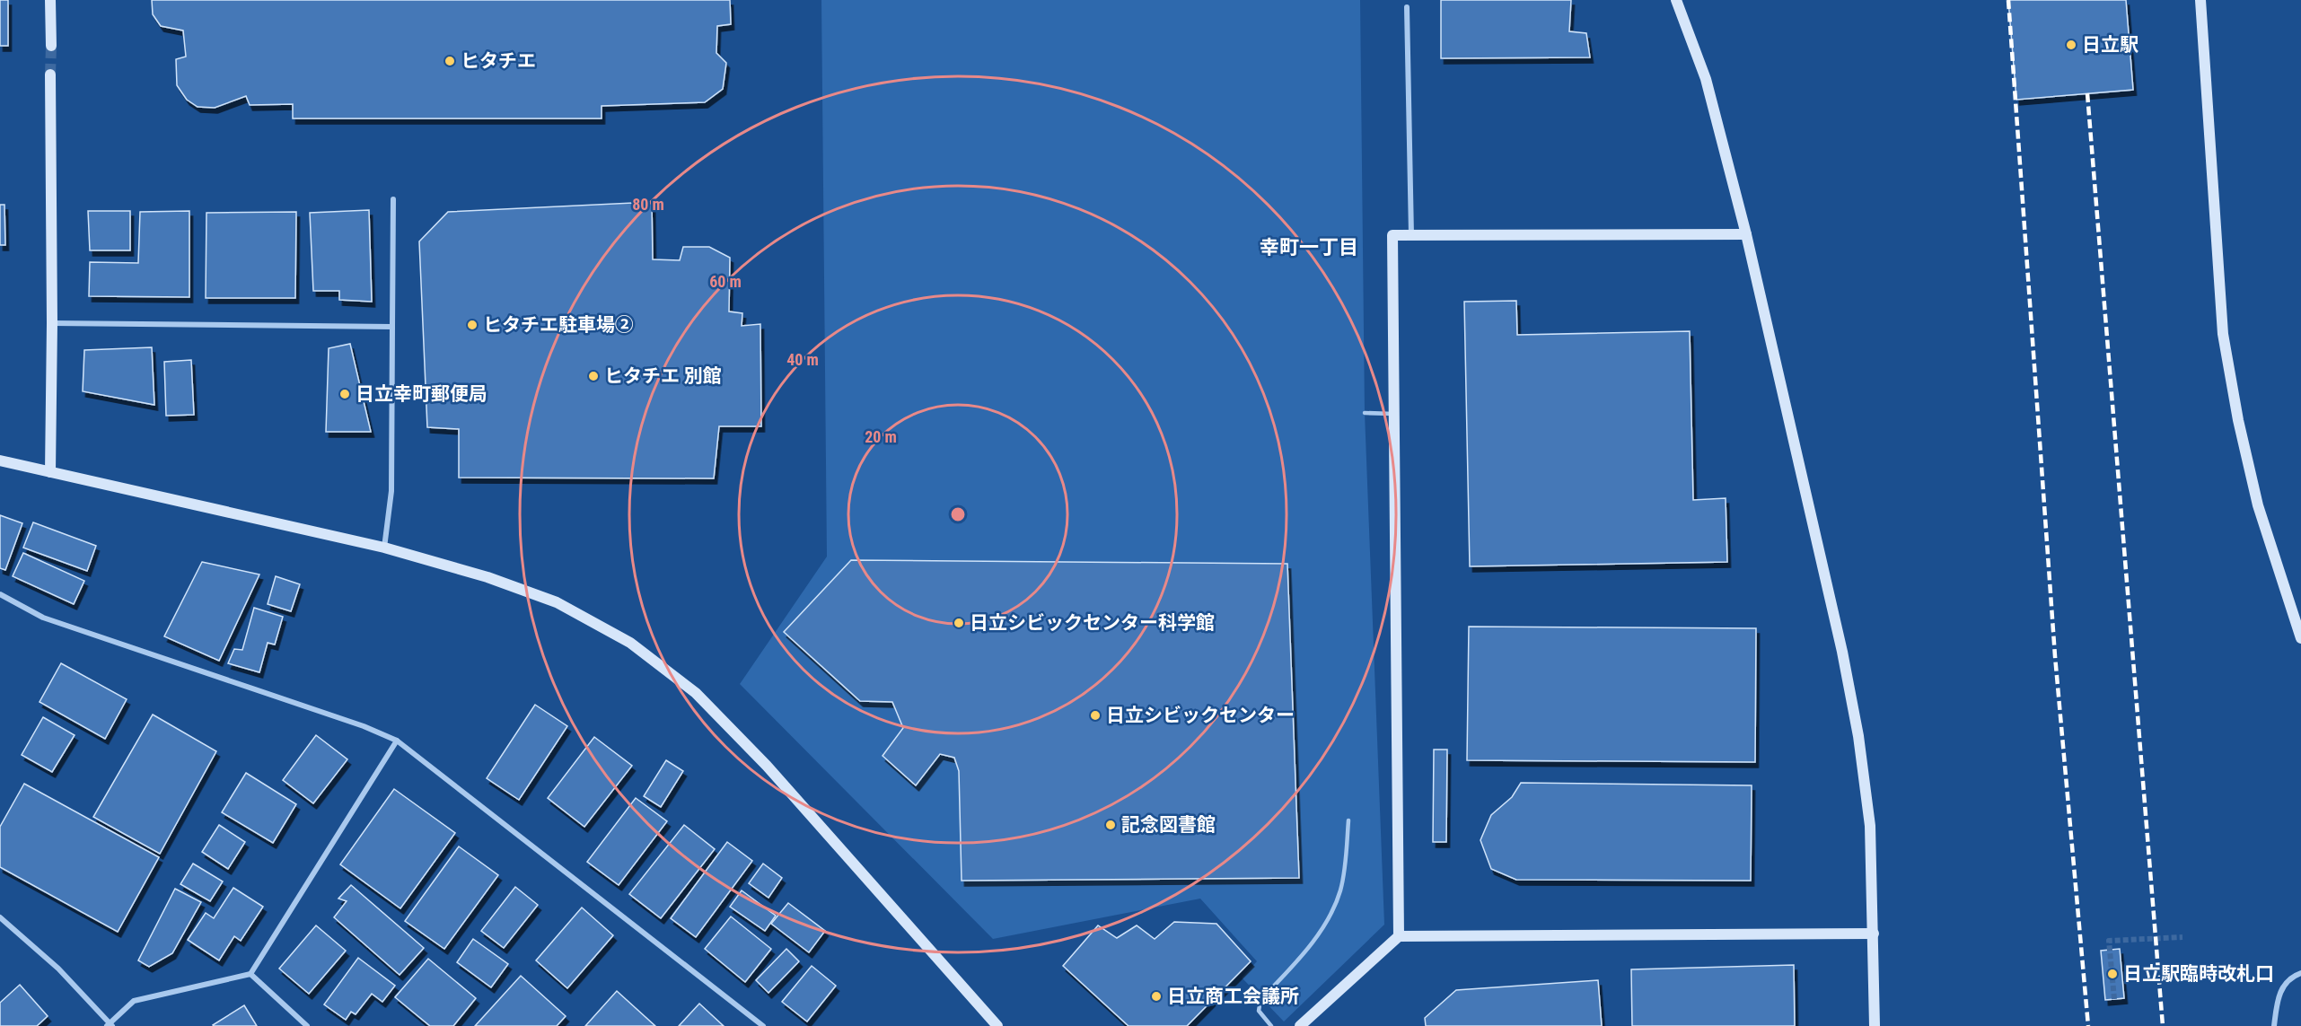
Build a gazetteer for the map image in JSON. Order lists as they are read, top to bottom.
{
  "districts": ["幸町一丁目"],
  "places": [
    "日立駅",
    "ヒタチエ",
    "ヒタチエ駐車場②",
    "ヒタチエ 別館",
    "日立幸町郵便局",
    "日立シビックセンター科学館",
    "日立シビックセンター",
    "記念図書館",
    "日立駅臨時改札口",
    "日立商工会議所"
  ],
  "rings": [
    "80 m",
    "60 m",
    "40 m",
    "20 m"
  ]
}
